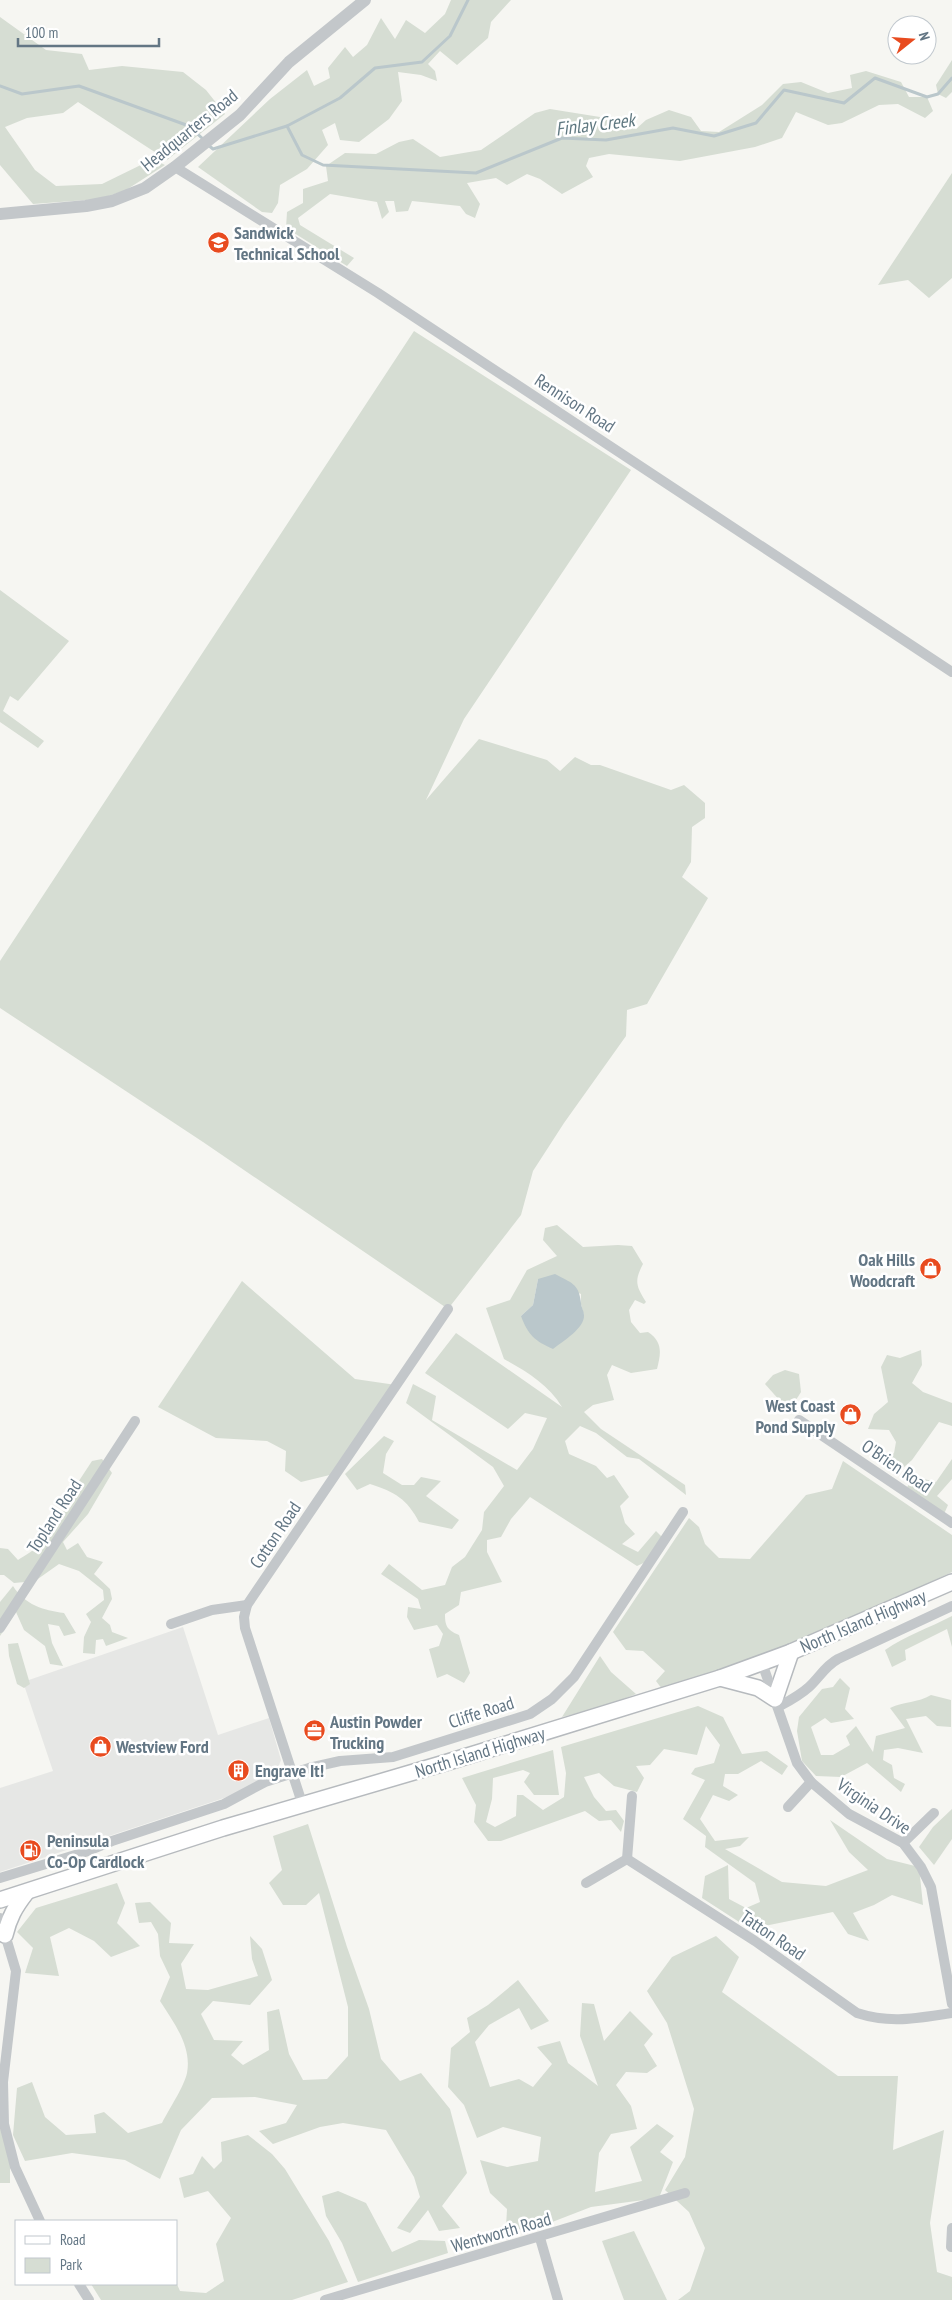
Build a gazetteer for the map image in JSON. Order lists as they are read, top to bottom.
{
  "streets": {
    "main road": ["North Island Highway"],
    "street": [
      "Headquarters Road",
      "Rennison Road",
      "O'Brien Road",
      "Topland Road",
      "Cotton Road",
      "Cliffe Road",
      "Virginia Drive",
      "Tatton Road",
      "Wentworth Road"
    ]
  },
  "crossings": [
    ["Headquarters Road", "Rennison Road"],
    ["North Island Highway", "Virginia Drive"]
  ],
  "water": ["Finlay Creek"],
  "places": {
    "school or university": ["Sandwick Technical School"],
    "shop": ["Oak Hills Woodcraft", "West Coast Pond Supply", "Westview Ford"],
    "office": ["Austin Powder Trucking"],
    "building": ["Engrave It!"],
    "fuel station": ["Peninsula Co-Op Cardlock"]
  },
  "legend": ["Road", "Park"],
  "scale_bar": "100 m",
  "north": "right"
}
